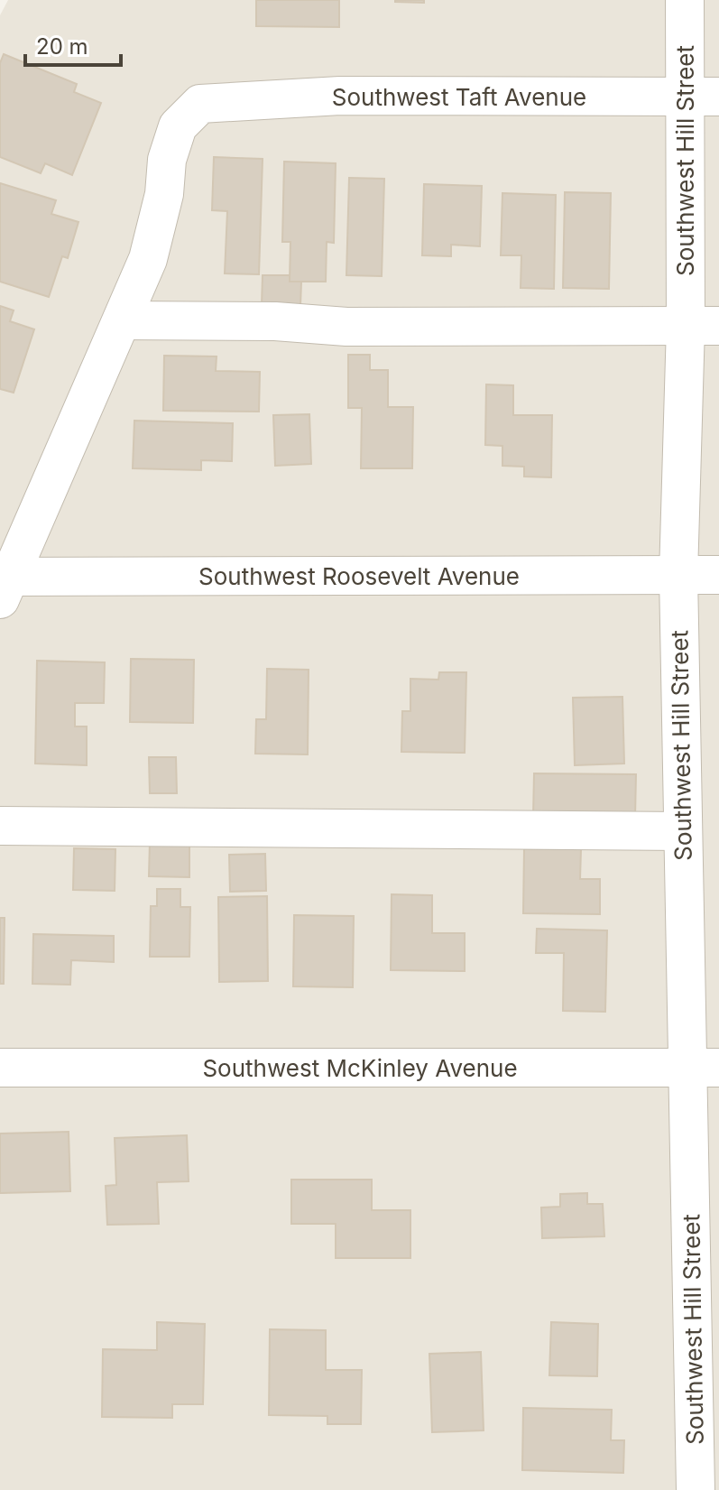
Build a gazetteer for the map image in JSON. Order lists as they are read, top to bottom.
{
  "streets": {
    "street": [
      "Southwest Taft Avenue",
      "Southwest Hill Street",
      "Southwest Roosevelt Avenue",
      "Southwest McKinley Avenue"
    ]
  },
  "crossings": [
    ["Southwest Taft Avenue", "Southwest Hill Street"],
    ["Southwest Hill Street", "Southwest Roosevelt Avenue"],
    ["Southwest Hill Street", "Southwest McKinley Avenue"]
  ],
  "scale_bar": "20 m"
}
